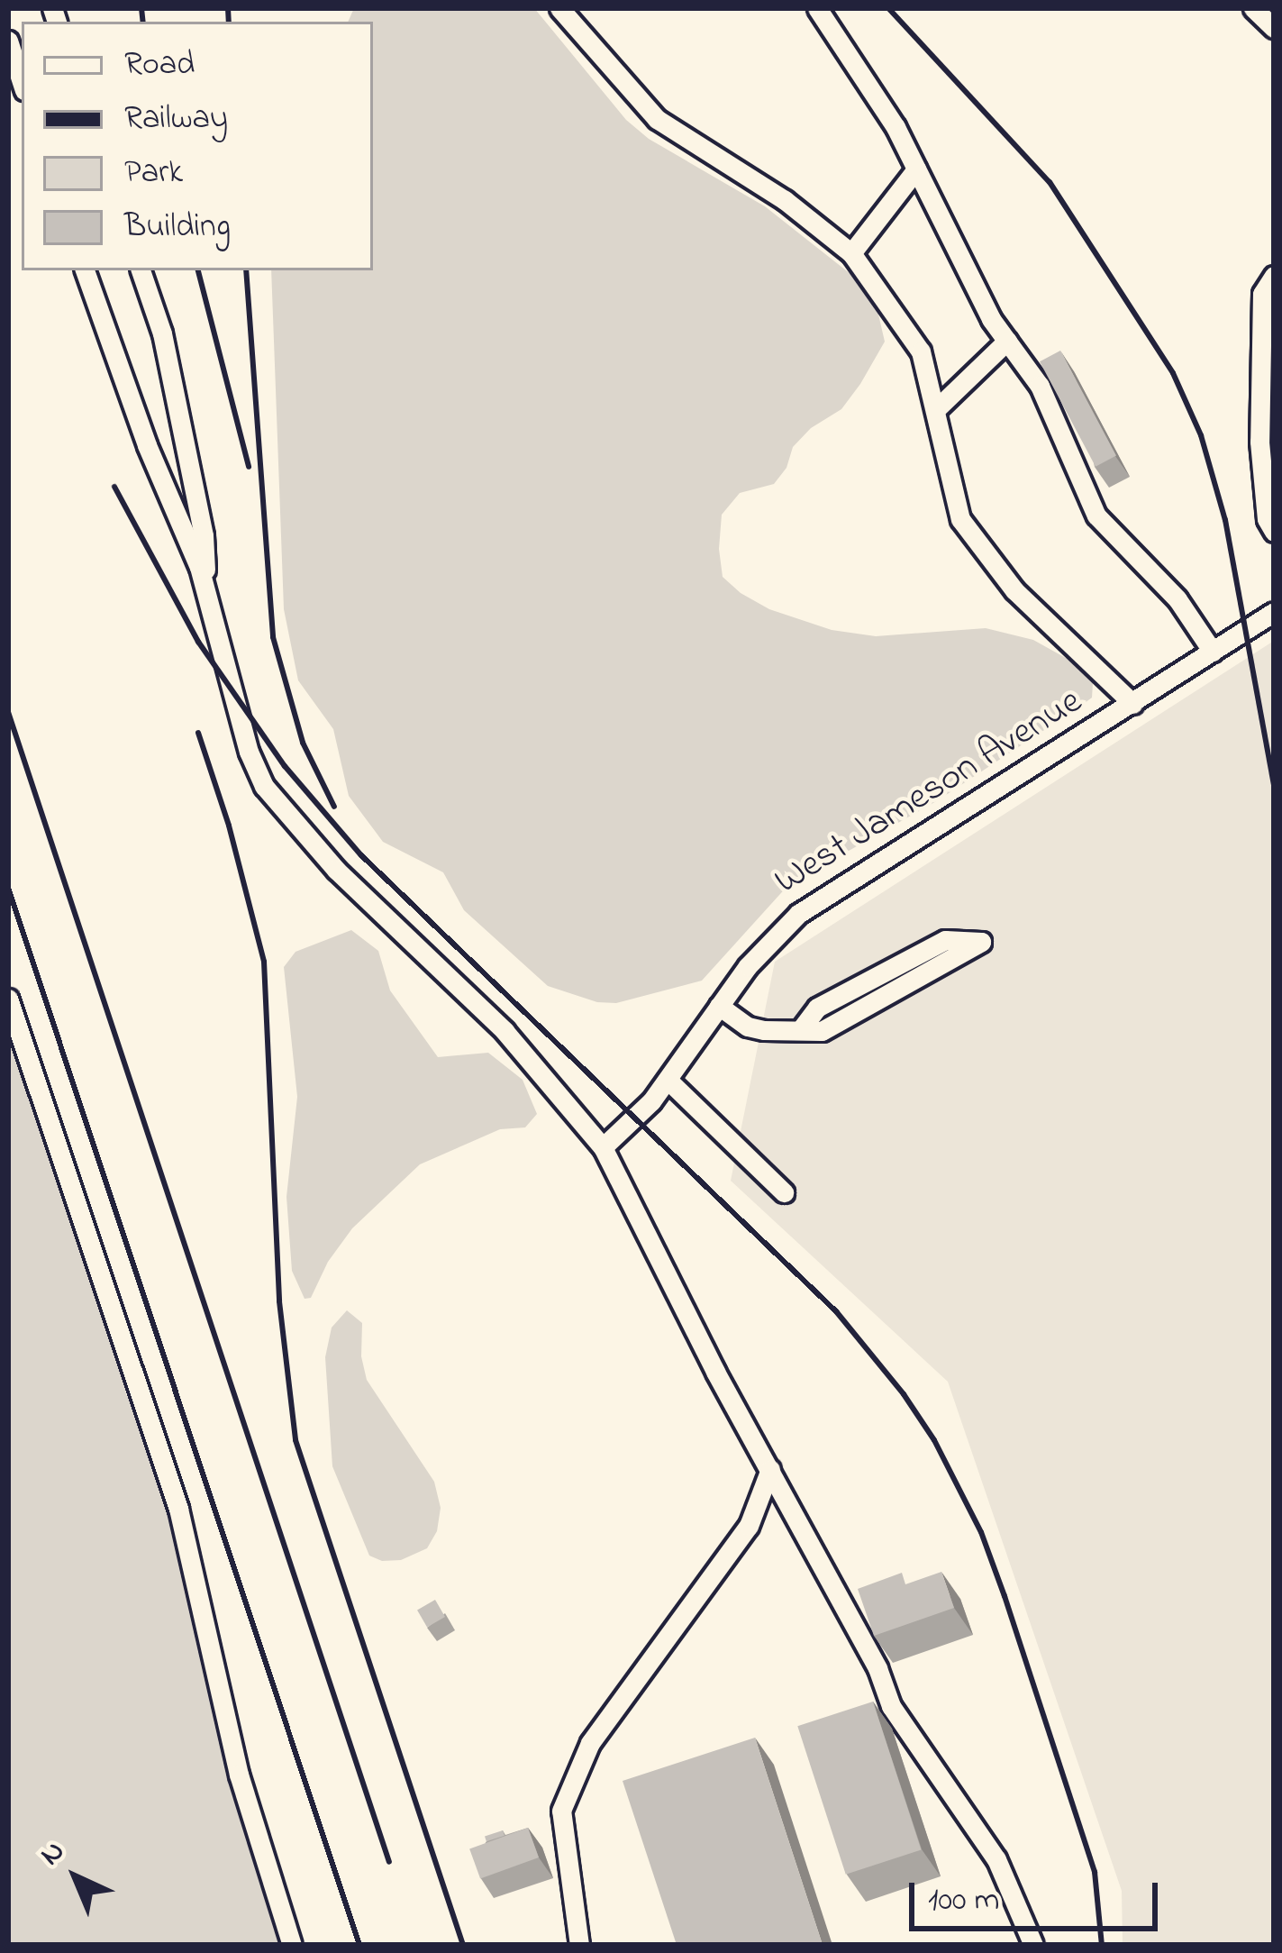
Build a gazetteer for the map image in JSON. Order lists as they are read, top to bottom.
{
  "streets": {
    "lane": ["West Jameson Avenue"]
  },
  "legend": [
    "Road",
    "Railway",
    "Park",
    "Building"
  ],
  "scale_bar": "100 m",
  "north": "top left"
}
